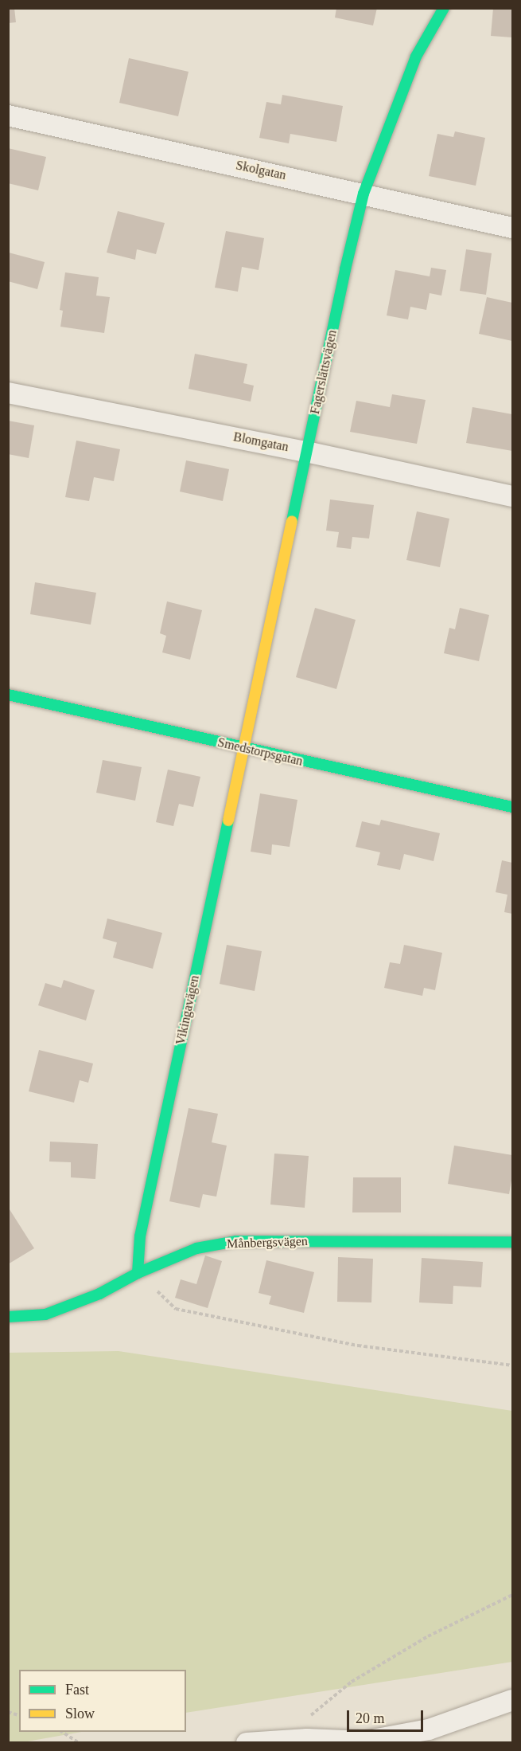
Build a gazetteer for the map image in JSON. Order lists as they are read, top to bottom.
{
  "streets": {
    "street": [
      "Skolgatan",
      "Fagerslättsvägen",
      "Blomgatan",
      "Smedstorpsgatan",
      "Vikingavägen",
      "Månbergsvägen"
    ]
  },
  "crossings": [
    ["Skolgatan", "Fagerslättsvägen"],
    ["Fagerslättsvägen", "Blomgatan"],
    ["Fagerslättsvägen", "Smedstorpsgatan"],
    ["Fagerslättsvägen", "Vikingavägen"],
    ["Smedstorpsgatan", "Vikingavägen"],
    ["Vikingavägen", "Månbergsvägen"]
  ],
  "legend": ["Fast", "Slow"],
  "scale_bar": "20 m"
}
